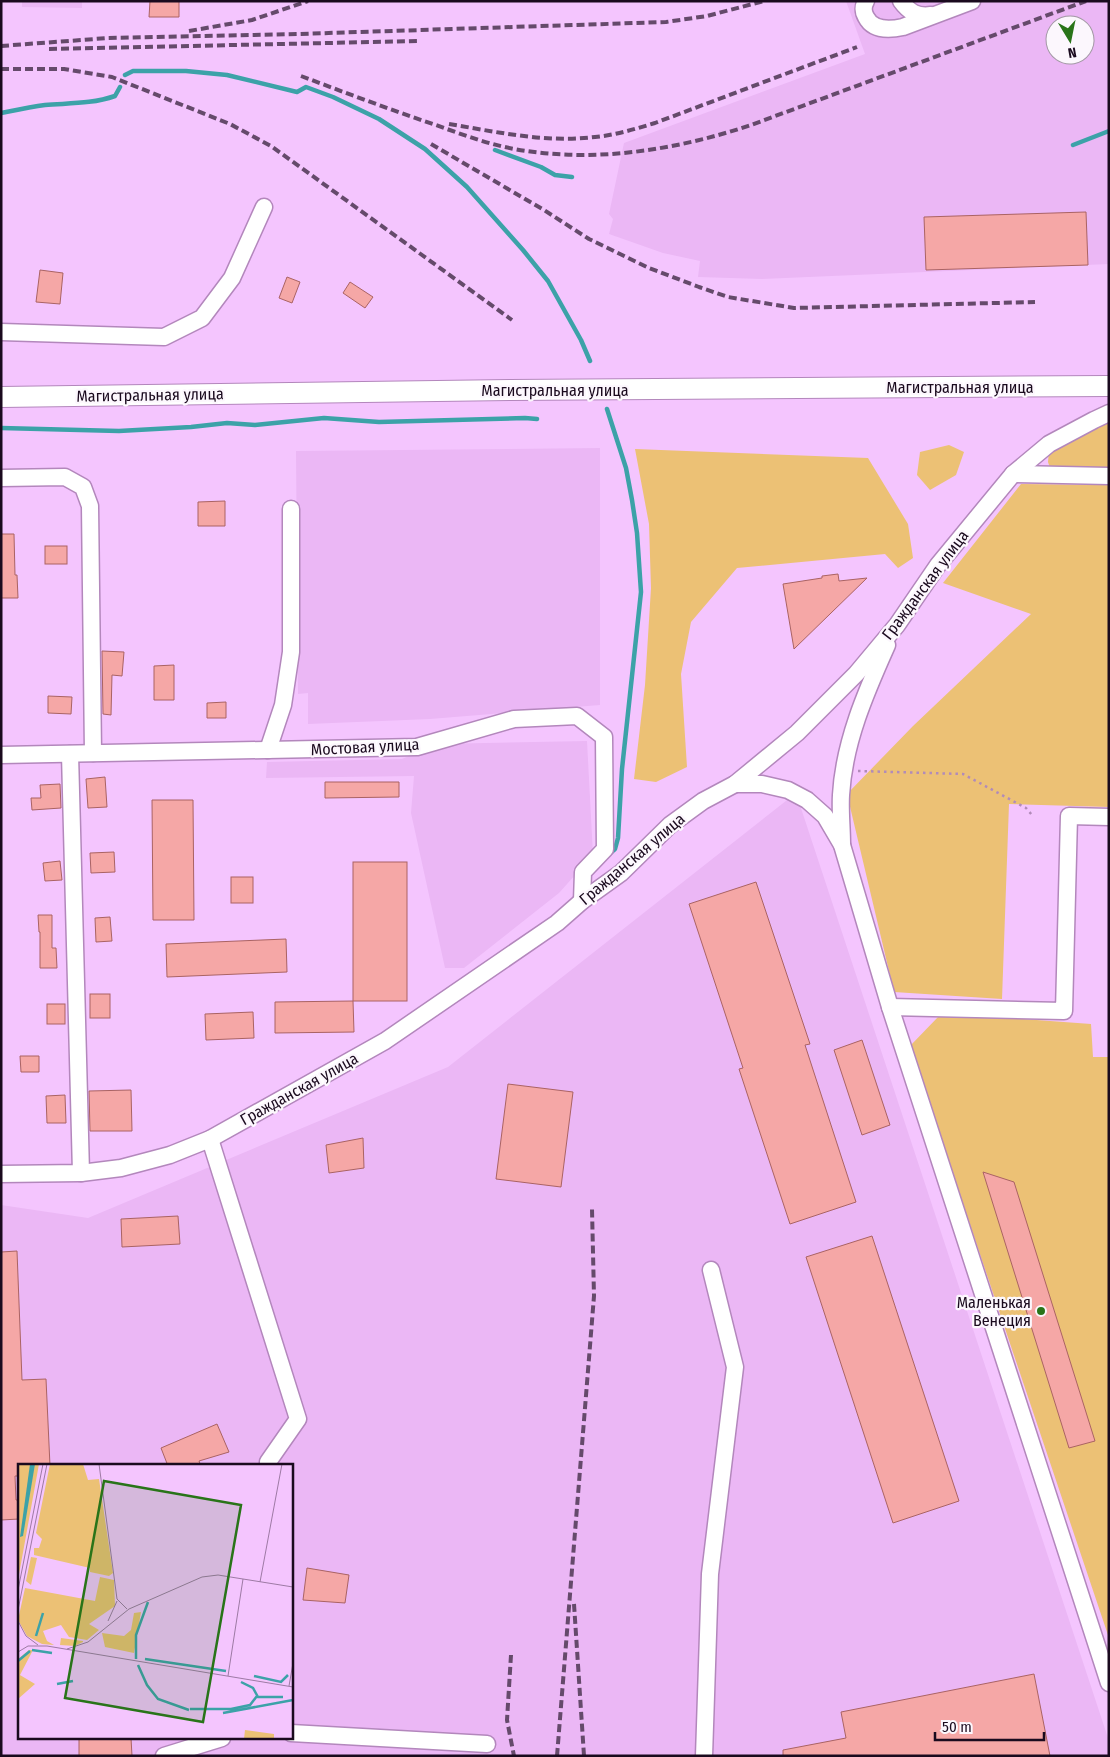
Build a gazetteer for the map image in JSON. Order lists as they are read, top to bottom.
{
  "streets": {
    "main road": ["Магистральная улица"],
    "street": ["Гражданская улица", "Мостовая улица"]
  },
  "crossings": [
    ["Гражданская улица", "Мостовая улица"]
  ],
  "places": ["Маленькая Венеция"],
  "scale_bar": "50 m",
  "north": "bottom"
}
